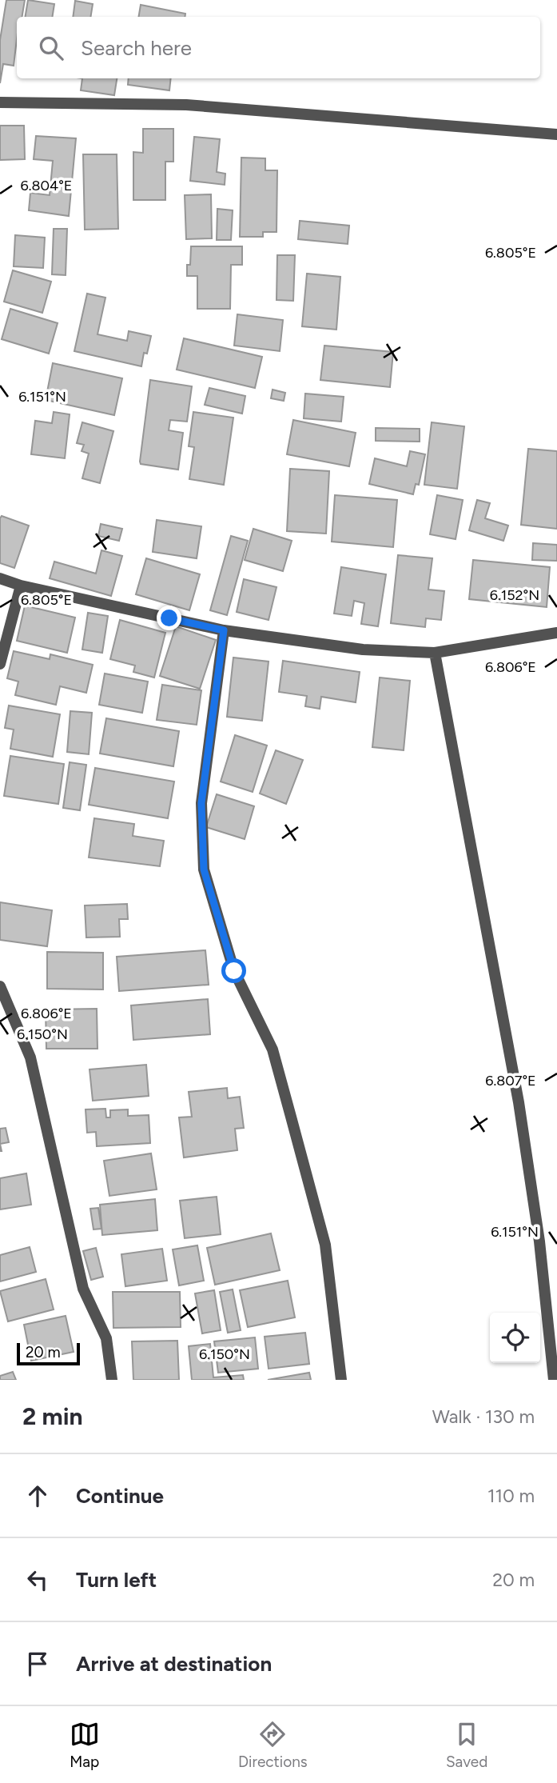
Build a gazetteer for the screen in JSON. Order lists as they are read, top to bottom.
{
  "scale_bar": "20 m",
  "page": {
    "search": "Search here",
    "scale": "20 m",
    "heading": ["2 min", "Walk · 130 m"],
    "list": [
      ["Continue", "110 m"],
      ["Turn left", "20 m"],
      "Arrive at destination"
    ],
    "nav": ["Map", "Directions", "Saved"]
  },
  "coordinates": [
    "6.804°E",
    "6.805°E",
    "6.151°N",
    "6.152°N",
    "6.806°E",
    "6.150°N",
    "6.807°E"
  ]
}
